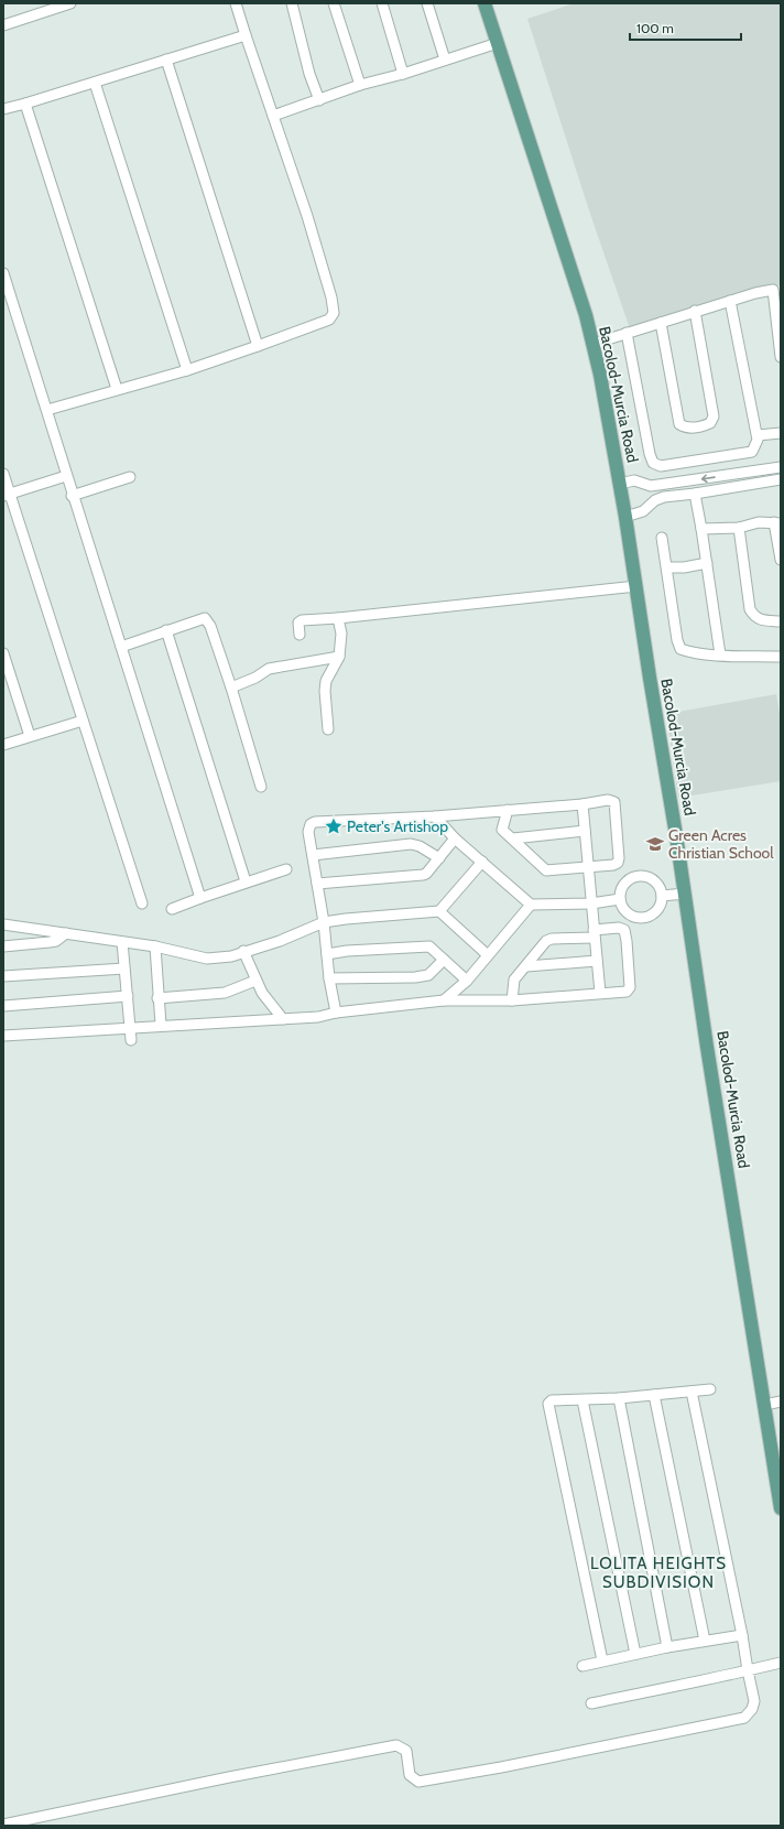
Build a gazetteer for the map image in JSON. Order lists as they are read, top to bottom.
{
  "streets": {
    "main road": ["Bacolod-Murcia Road"]
  },
  "districts": ["LOLITA HEIGHTS SUBDIVISION"],
  "places": {
    "place": ["Peter's Artishop"],
    "school or university": ["Green Acres Christian School"]
  },
  "scale_bar": "100 m"
}
